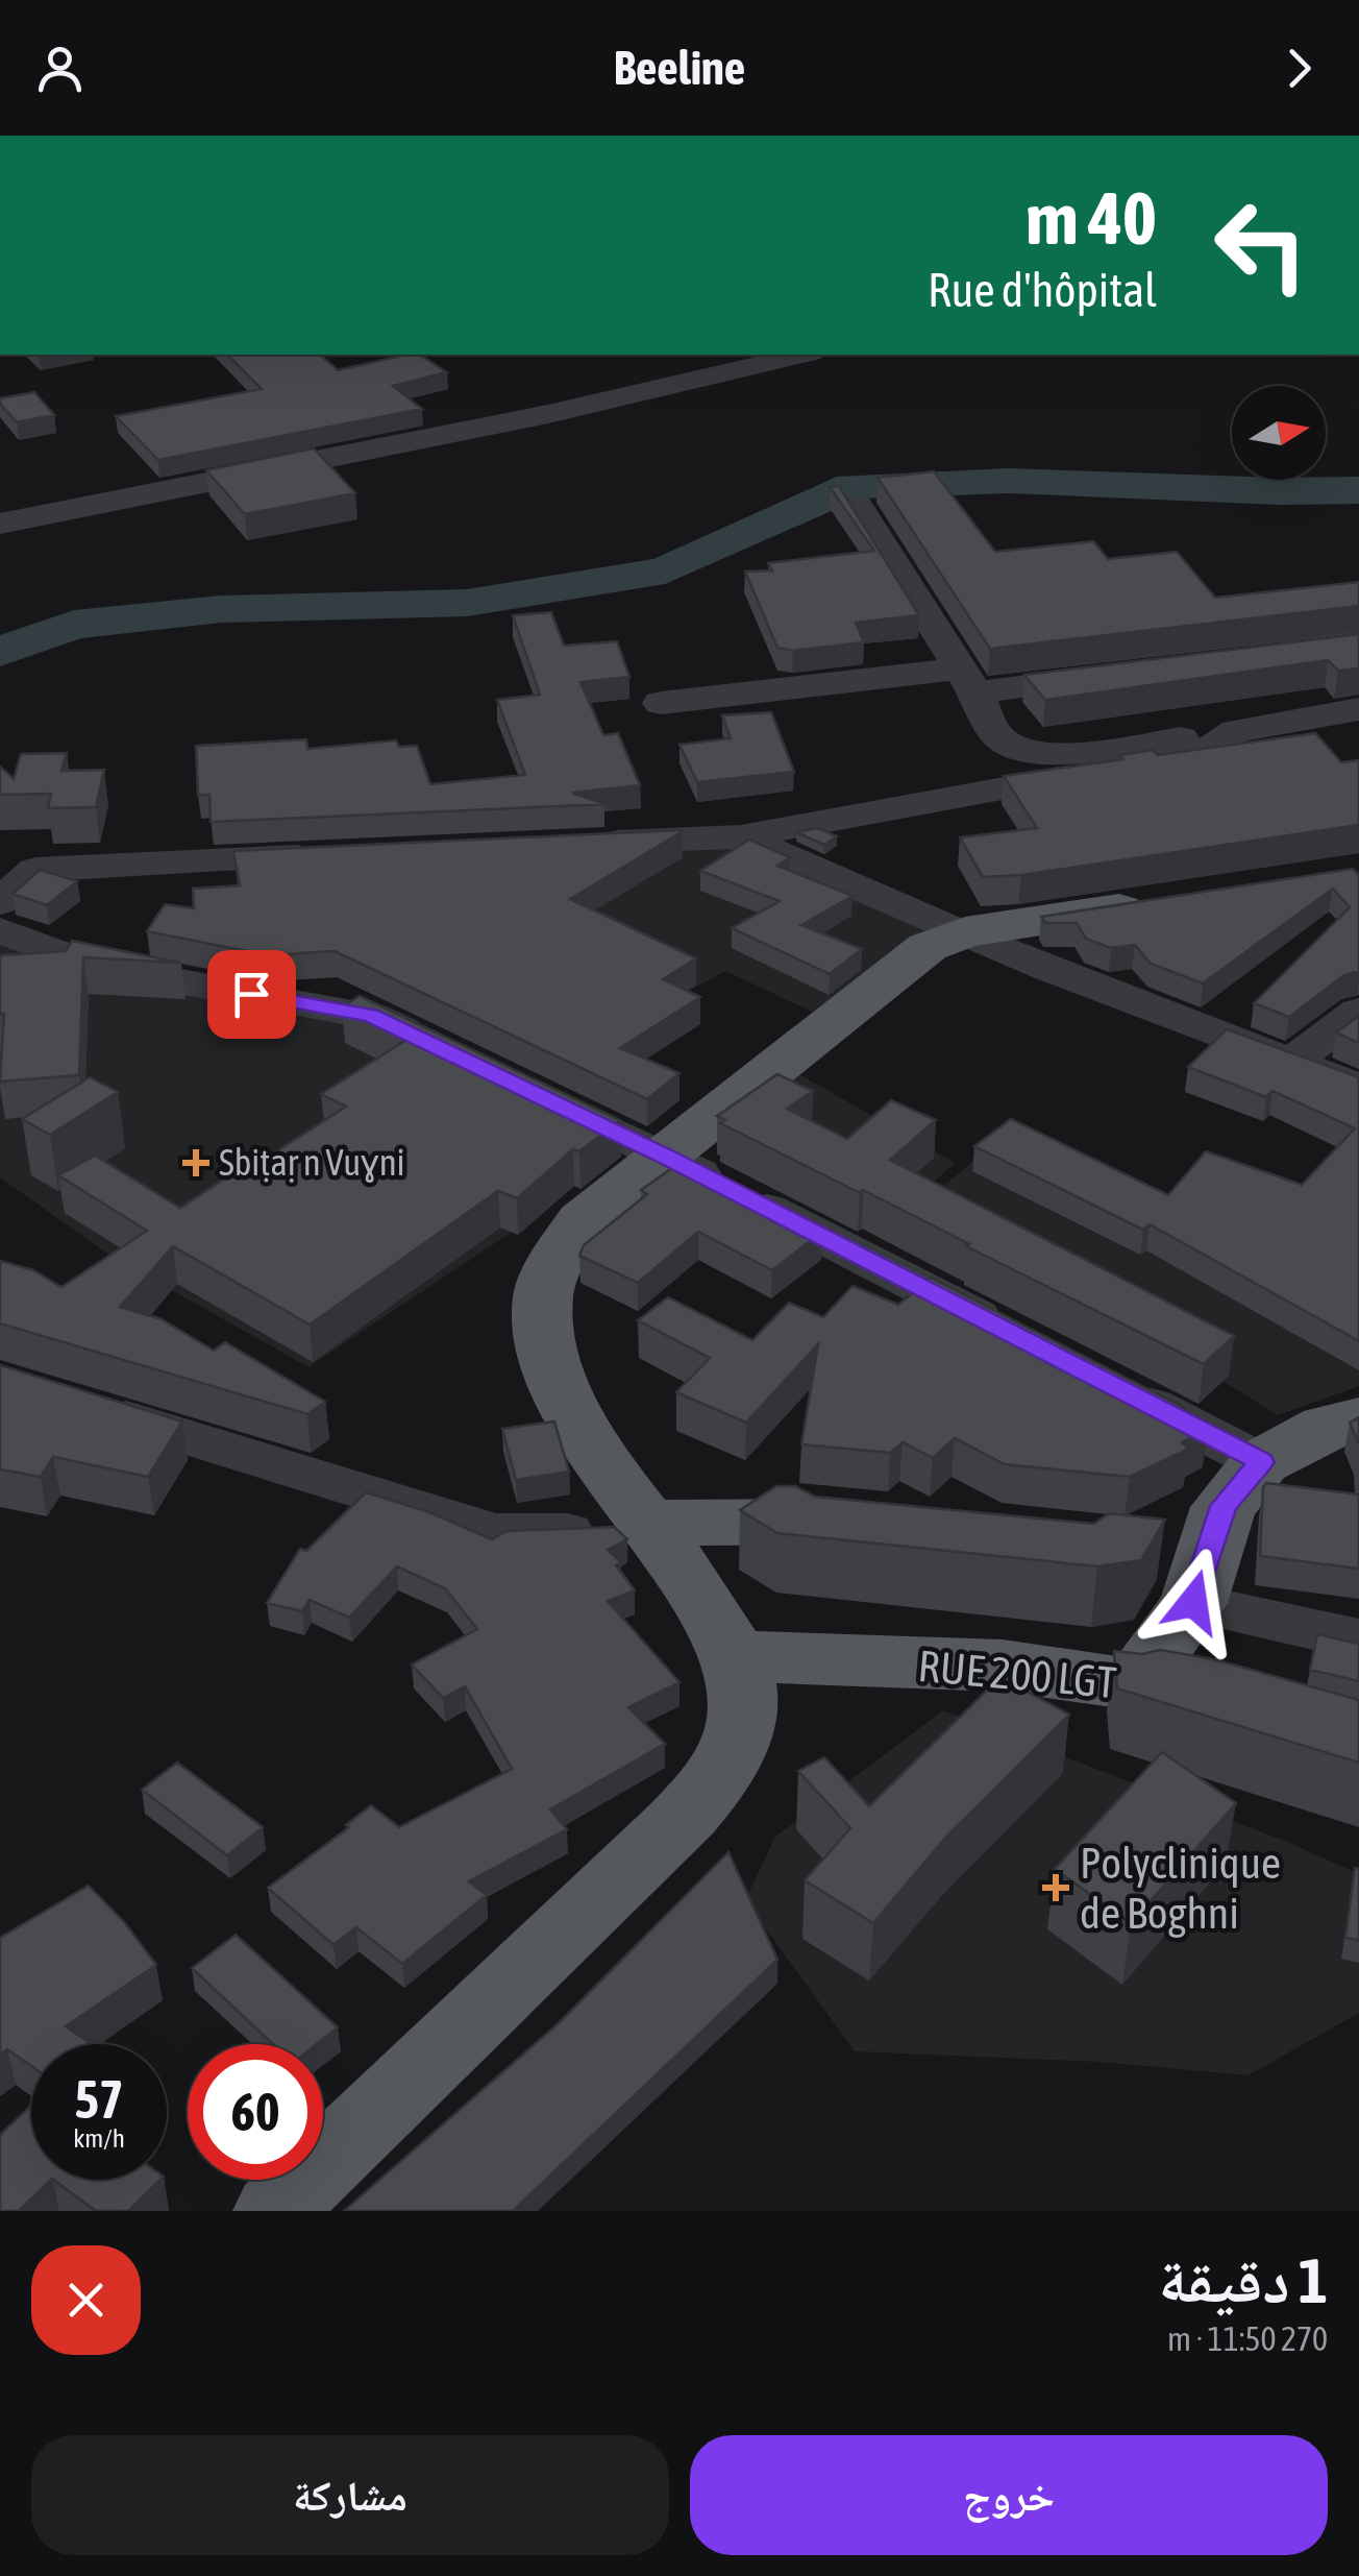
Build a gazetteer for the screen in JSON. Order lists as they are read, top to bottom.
{
  "streets": {
    "main road": ["RUE 200 LGT"]
  },
  "places": {
    "health": ["Sbiṭaṛ n Vuɣni", "Polyclinique de Boghni"]
  },
  "north": "right",
  "page": {
    "header": "Beeline",
    "turn": ["40 m", "Rue d'hôpital"],
    "speed": "57 km/h",
    "limit": "60",
    "heading": ["1 دقيقة", "270 m · 11:50"],
    "buttons": ["خروج", "مشاركة"]
  }
}
